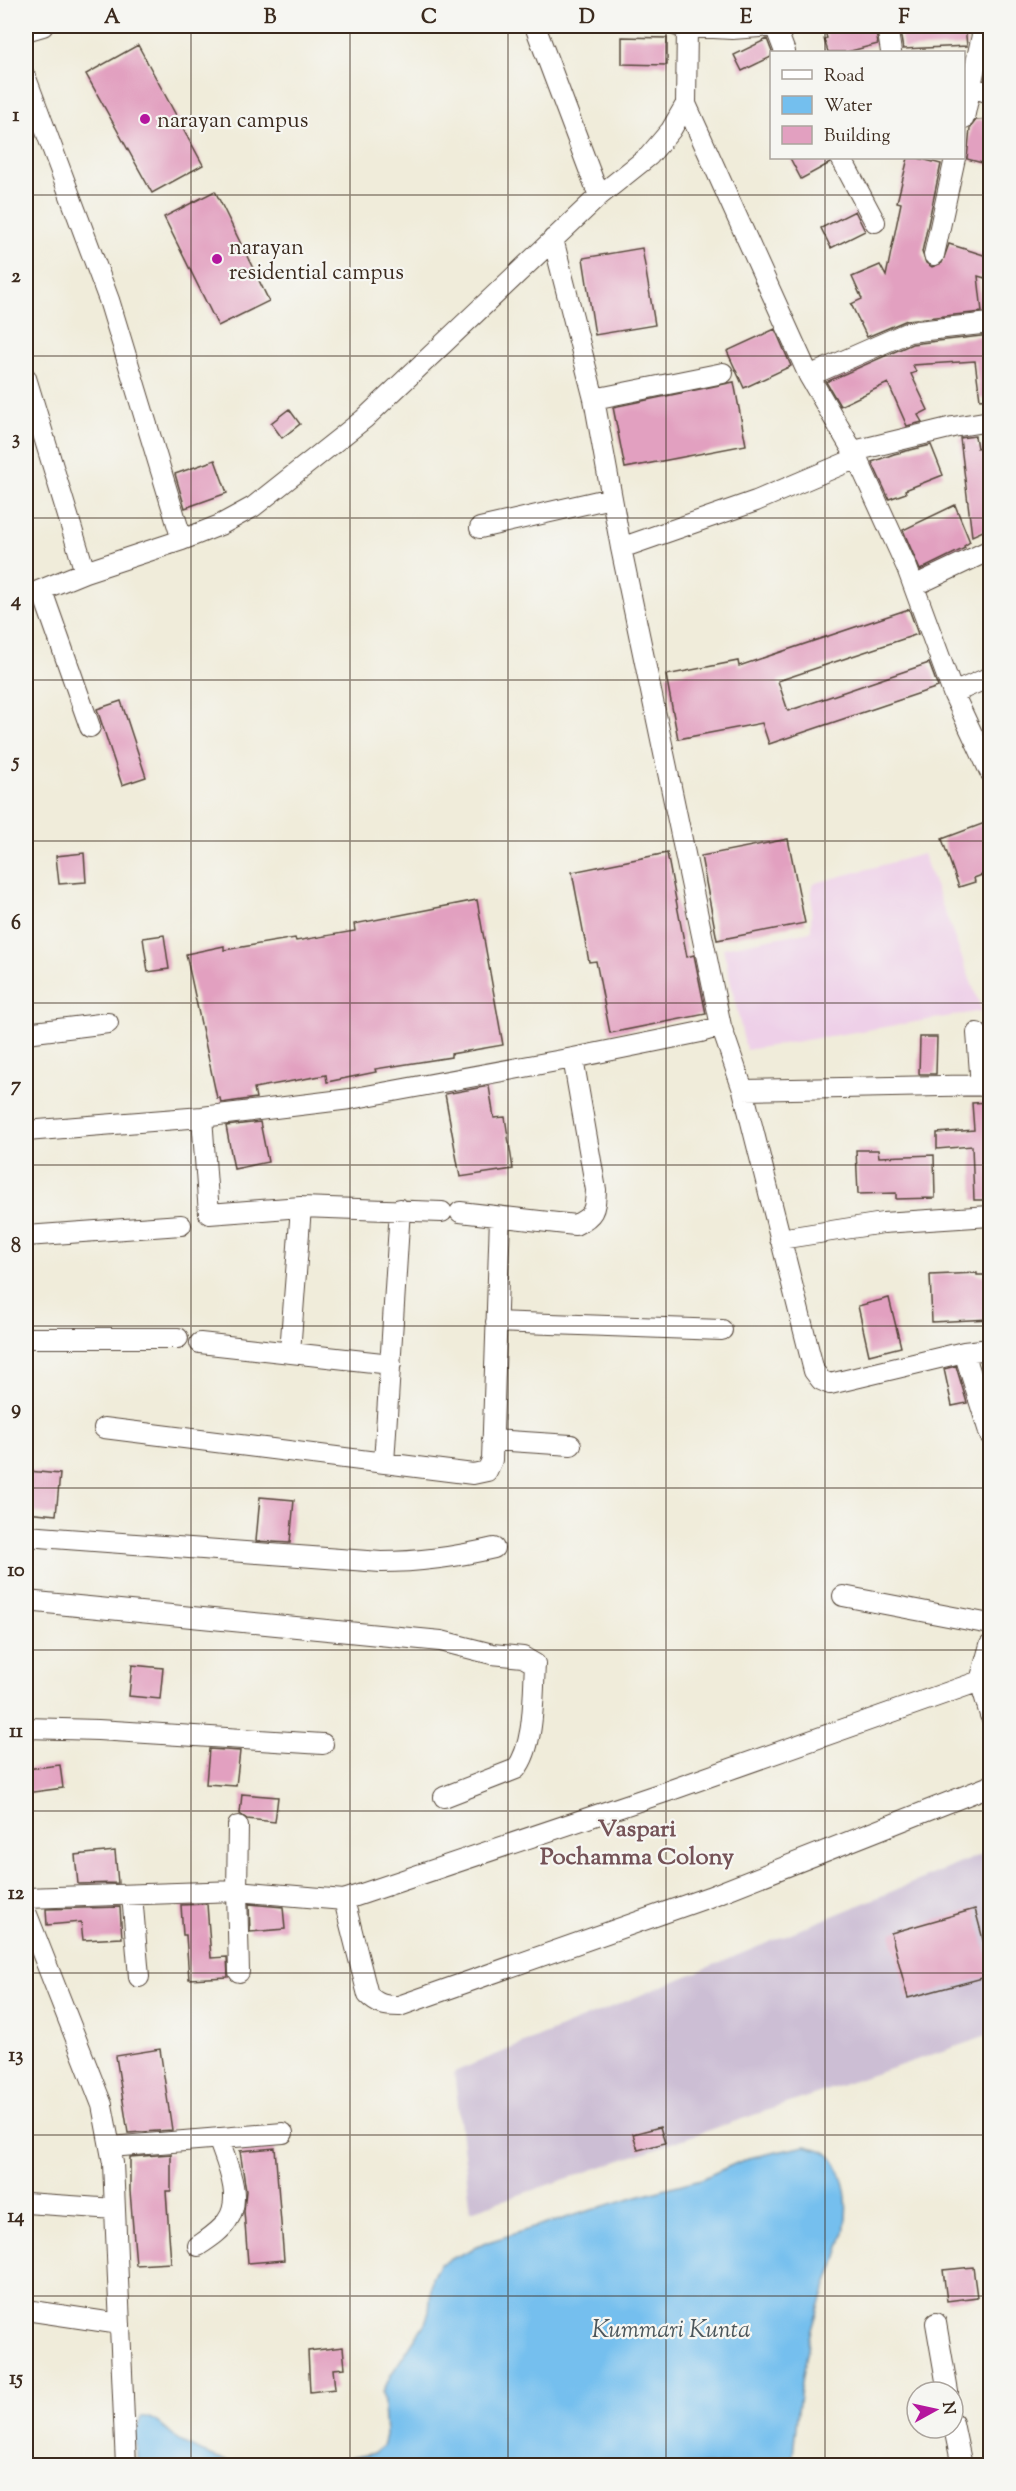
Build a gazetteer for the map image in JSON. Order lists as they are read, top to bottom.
{
  "districts": ["Vaspari Pochamma Colony"],
  "water": ["Kummari Kunta"],
  "places": ["narayan campus", "narayan residential campus"],
  "legend": ["Road", "Water", "Building"],
  "north": "right",
  "grid": {
    "columns": [
      "A",
      "B",
      "C",
      "D",
      "E",
      "F"
    ],
    "rows": [
      "1",
      "2",
      "3",
      "4",
      "5",
      "6",
      "7",
      "8",
      "9",
      "10",
      "11",
      "12",
      "13",
      "14",
      "15"
    ]
  }
}
